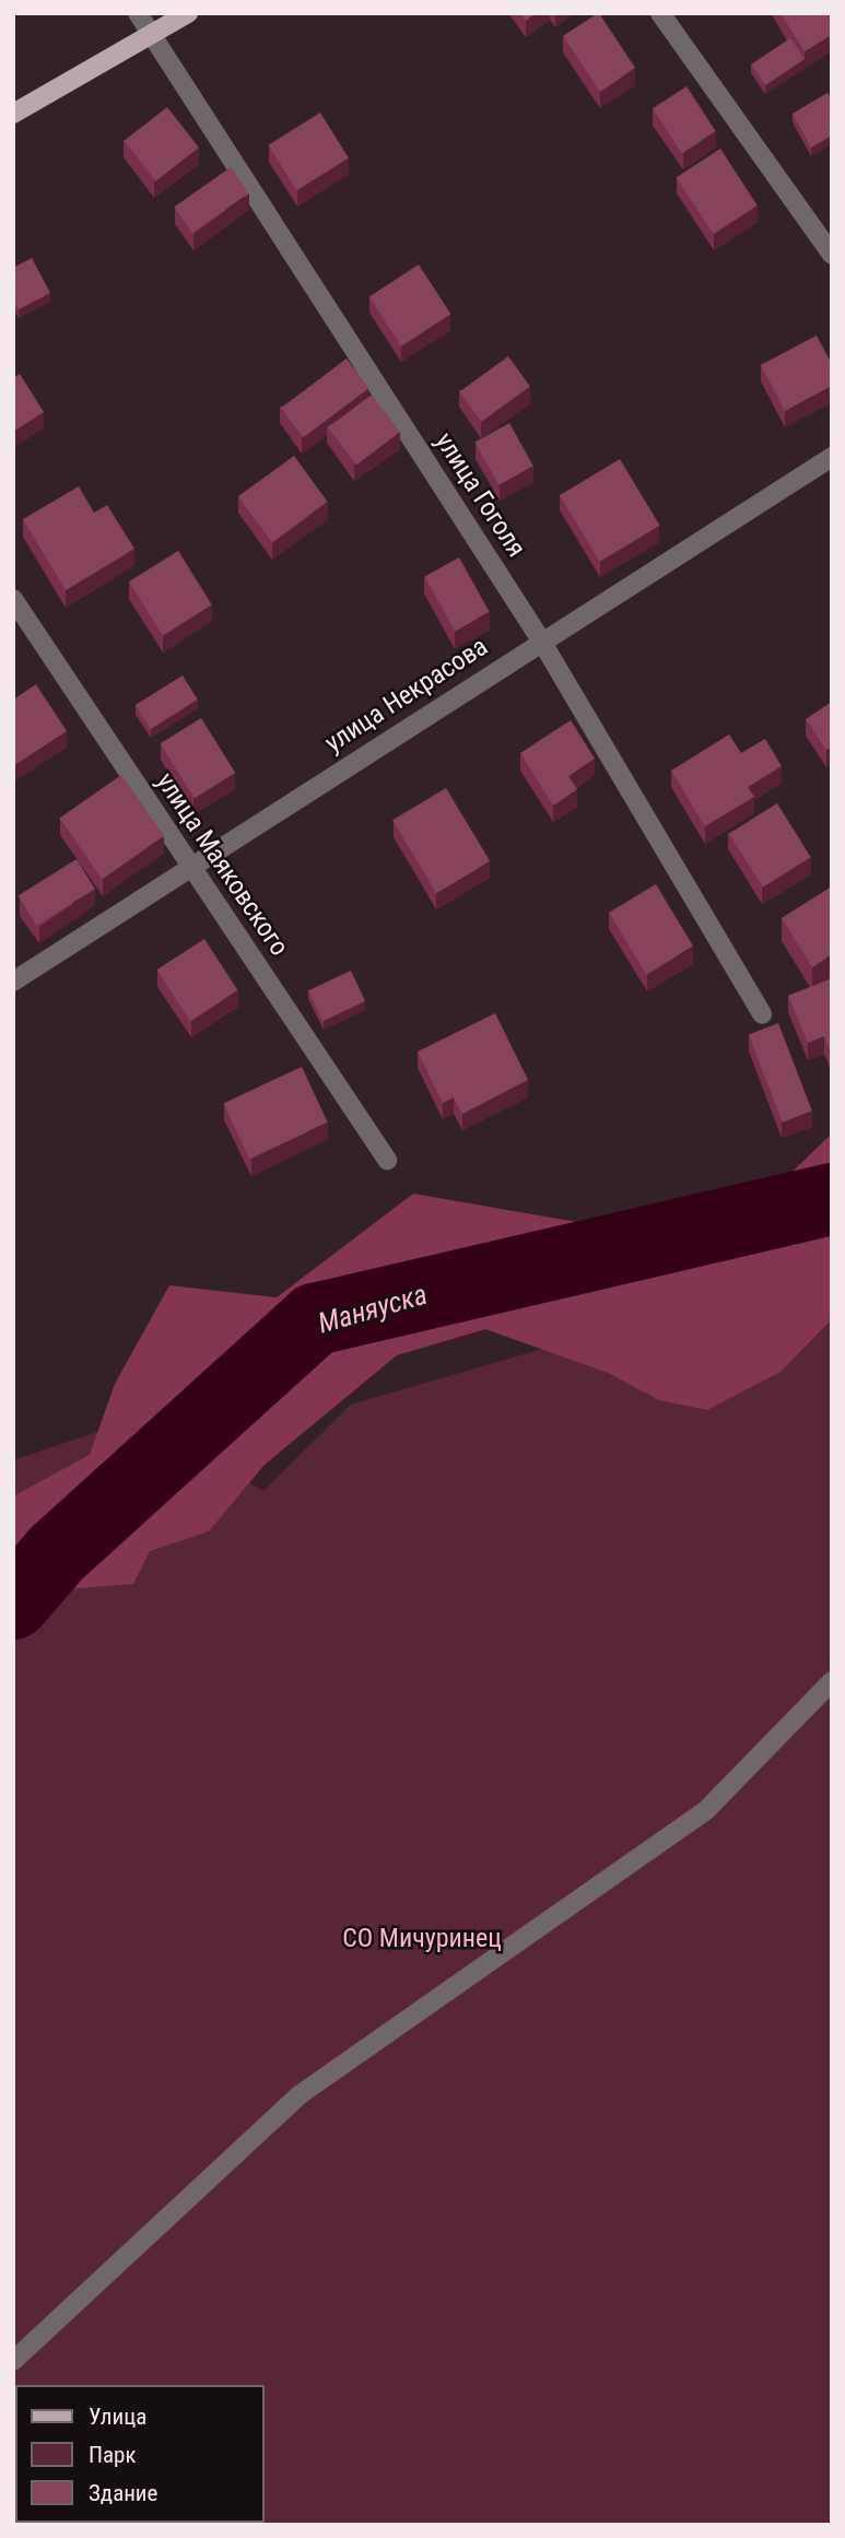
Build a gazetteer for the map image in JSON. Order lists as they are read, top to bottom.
{
  "streets": {
    "street": ["улица Гоголя", "улица Некрасова", "улица Маяковского"]
  },
  "crossings": [
    ["улица Гоголя", "улица Некрасова"],
    ["улица Некрасова", "улица Маяковского"]
  ],
  "water": ["Маняуска"],
  "parks": ["СО Мичуринец"],
  "legend": ["Улица", "Парк", "Здание"]
}
